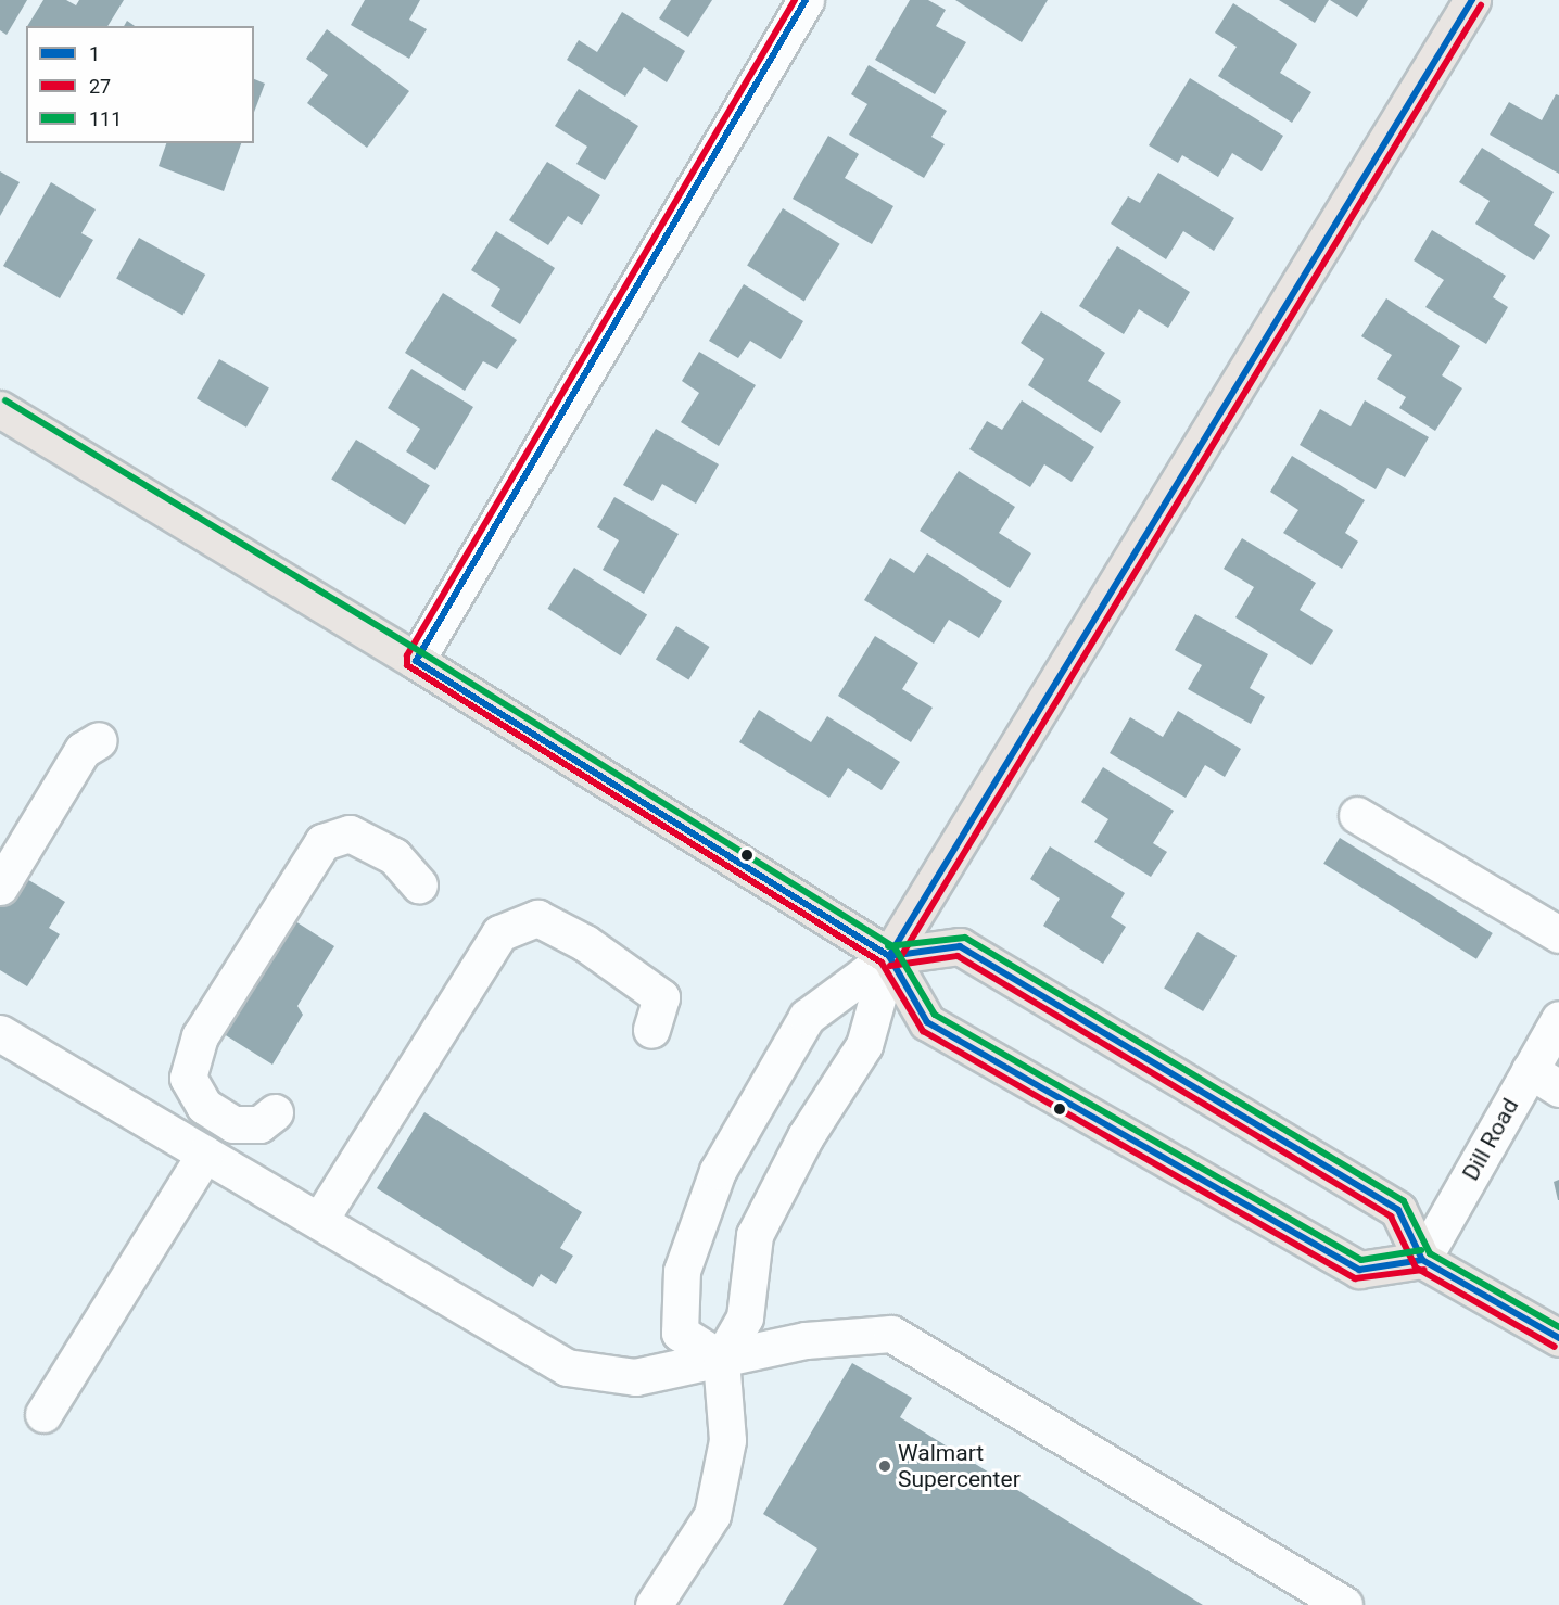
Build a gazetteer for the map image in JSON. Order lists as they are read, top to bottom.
{
  "streets": {
    "street": ["Dill Road"]
  },
  "places": ["Walmart Supercenter"],
  "lines": ["transit line 1", "transit line 27", "transit line 111"],
  "legend": ["1", "27", "111"]
}
